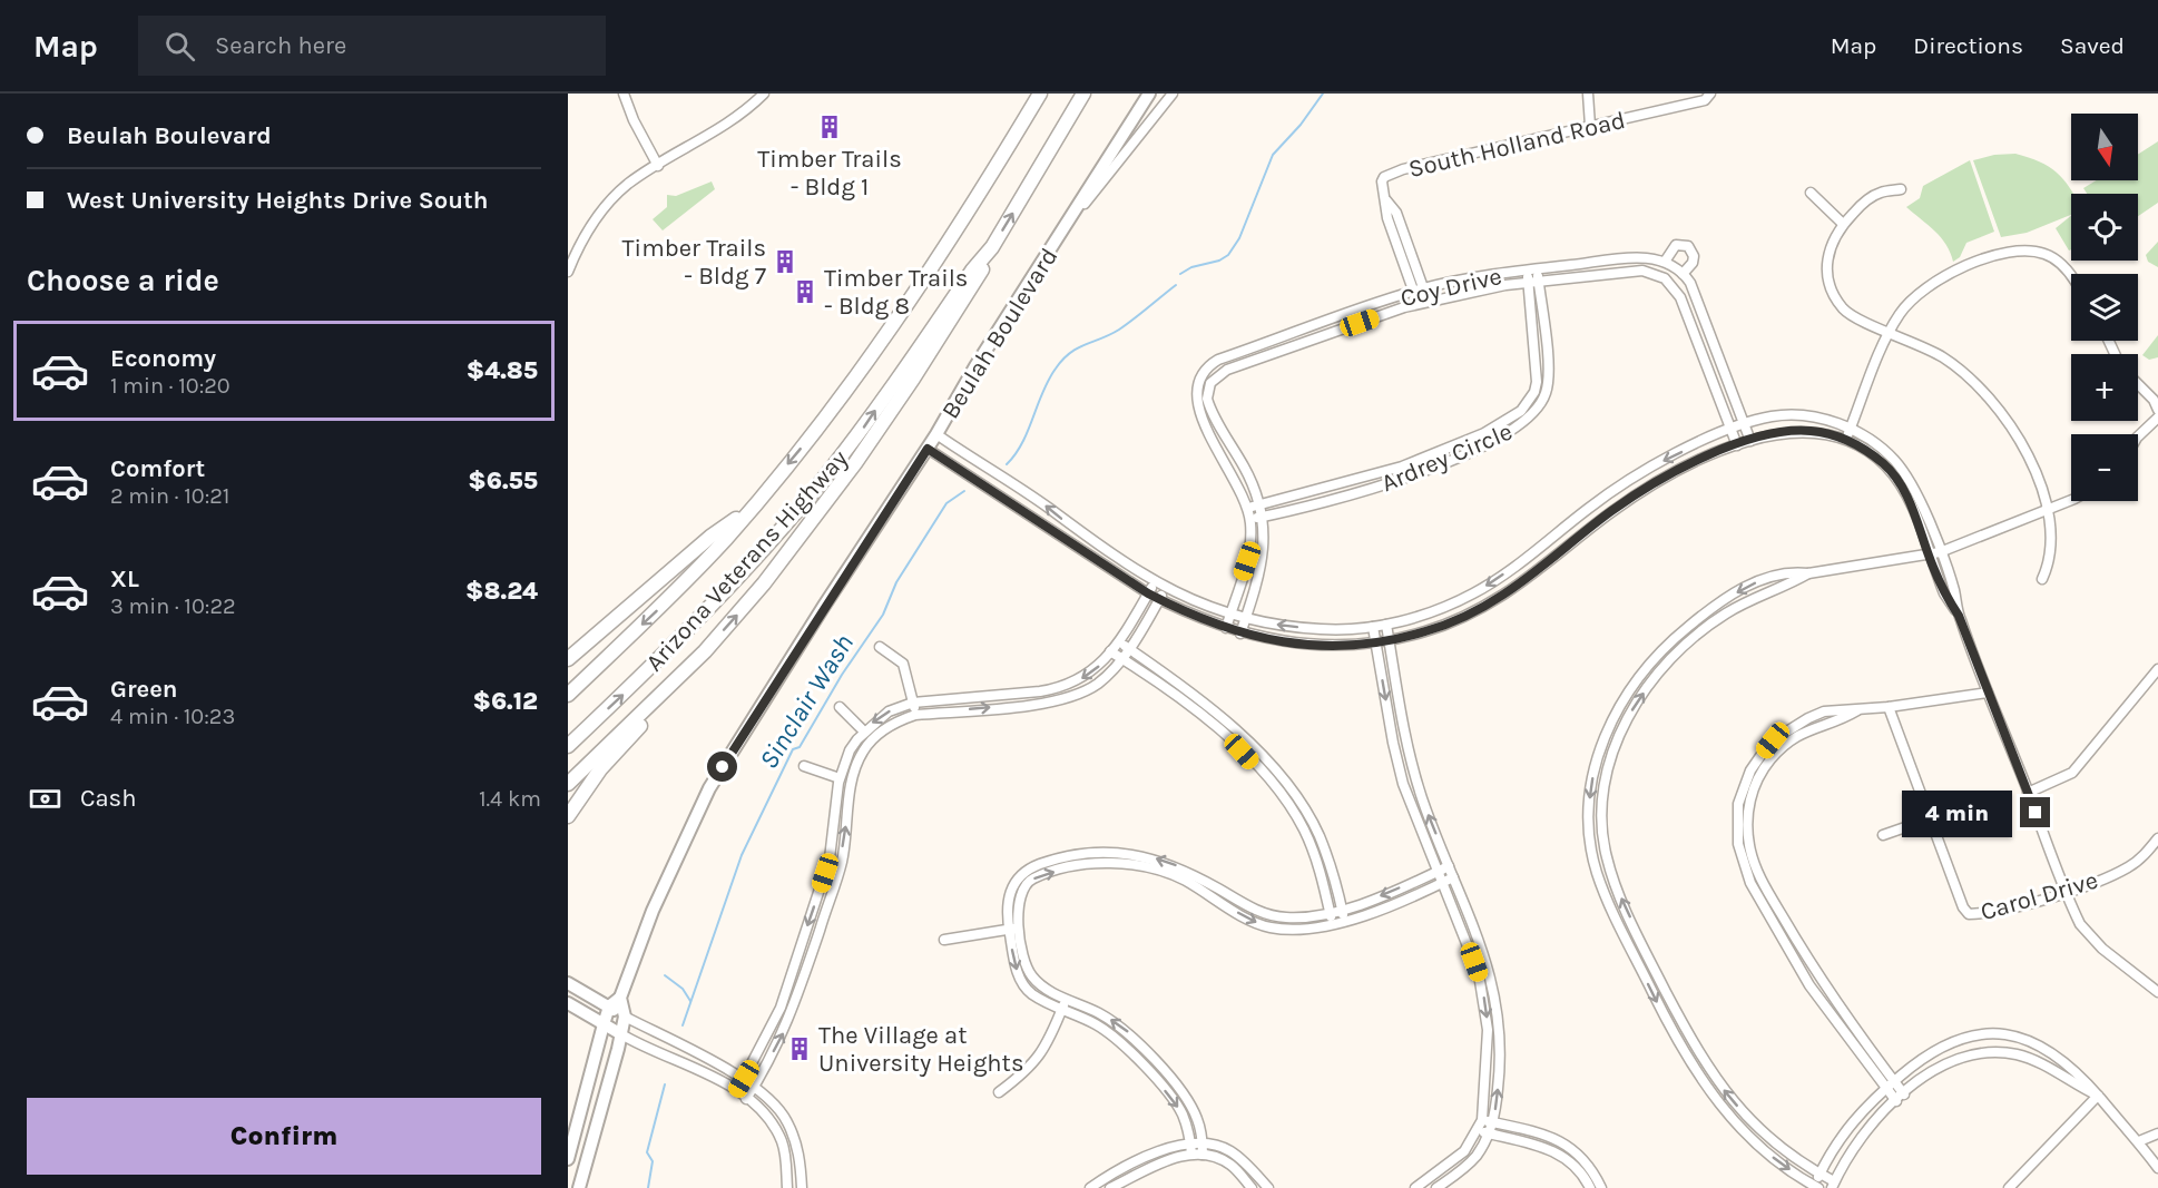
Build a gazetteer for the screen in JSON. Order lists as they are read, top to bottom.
{
  "streets": {
    "highway": ["Arizona Veterans Highway"],
    "main road": ["Beulah Boulevard"],
    "street": [
      "South Holland Road",
      "Coy Drive",
      "Ardrey Circle",
      "Carol Drive"
    ]
  },
  "crossings": [
    ["South Holland Road", "Coy Drive"],
    ["Coy Drive", "Ardrey Circle"]
  ],
  "water": ["Sinclair Wash"],
  "places": {
    "building": [
      "Timber Trails - Bldg 1",
      "Timber Trails - Bldg 7",
      "Timber Trails - Bldg 8",
      "The Village at University Heights"
    ]
  },
  "north": "bottom",
  "page": {
    "header": "Map",
    "search": "Search here",
    "nav": ["Map", "Directions", "Saved"],
    "banner": ["Beulah Boulevard", "West University Heights Drive South"],
    "map_buttons": ["+", "−"],
    "heading": "Choose a ride",
    "list": [
      {
        "name": "Economy",
        "note": "1 min · 10:20",
        "value": "$4.85"
      },
      {
        "name": "Comfort",
        "note": "2 min · 10:21",
        "value": "$6.55"
      },
      {
        "name": "XL",
        "note": "3 min · 10:22",
        "value": "$8.24"
      },
      {
        "name": "Green",
        "note": "4 min · 10:23",
        "value": "$6.12"
      }
    ],
    "pay": ["Cash", "1.4 km"],
    "bubble": "4 min",
    "buttons": "Confirm"
  }
}
